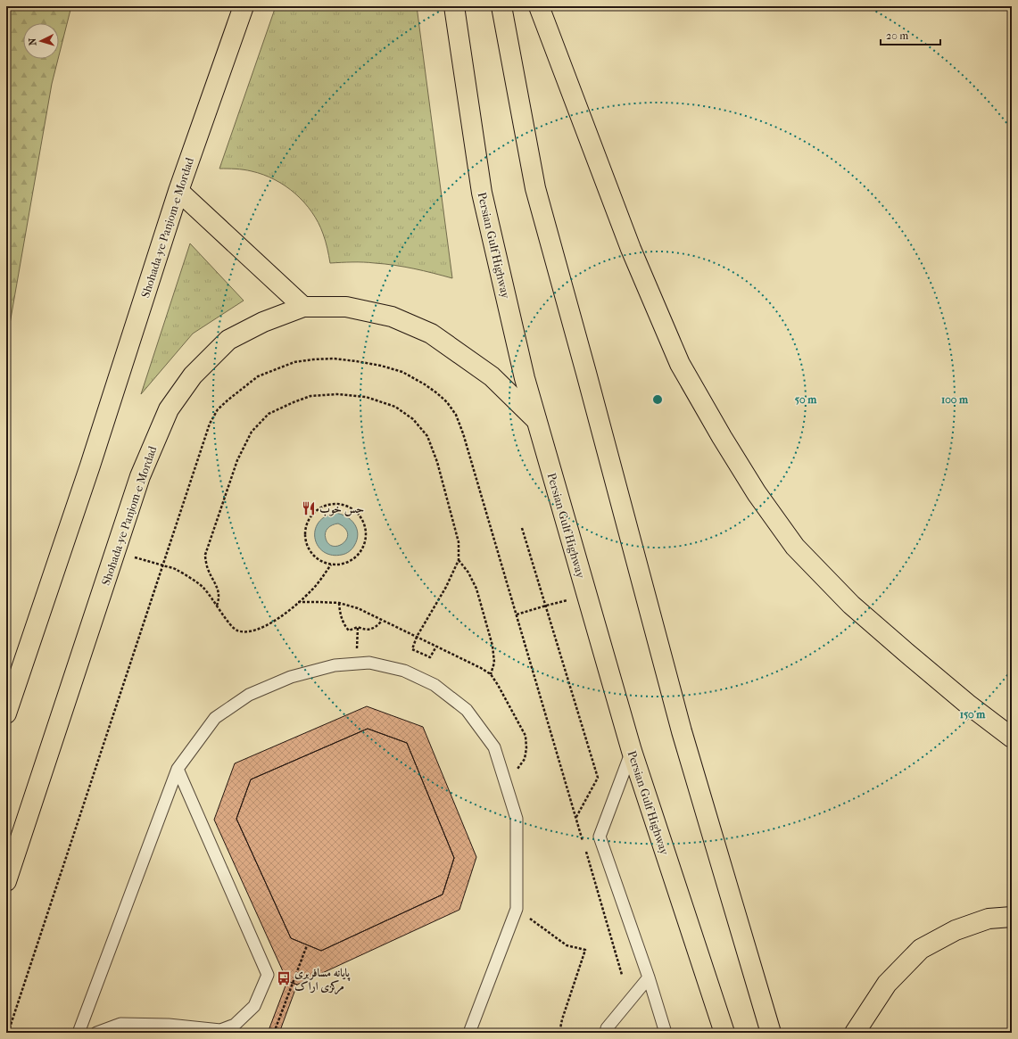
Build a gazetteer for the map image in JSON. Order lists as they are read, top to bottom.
{
  "streets": {
    "main road": ["Shohada-ye Panjom-e Mordad", "Persian Gulf Highway"]
  },
  "crossings": [
    ["Shohada-ye Panjom-e Mordad", "Persian Gulf Highway"]
  ],
  "places": {
    "restaurant": ["حس خوب"],
    "bus stop": ["پایانه مسافربری مرکزی اراک"]
  },
  "scale_bar": "20 m",
  "north": "left",
  "rings": ["50 m", "100 m", "150 m"]
}
